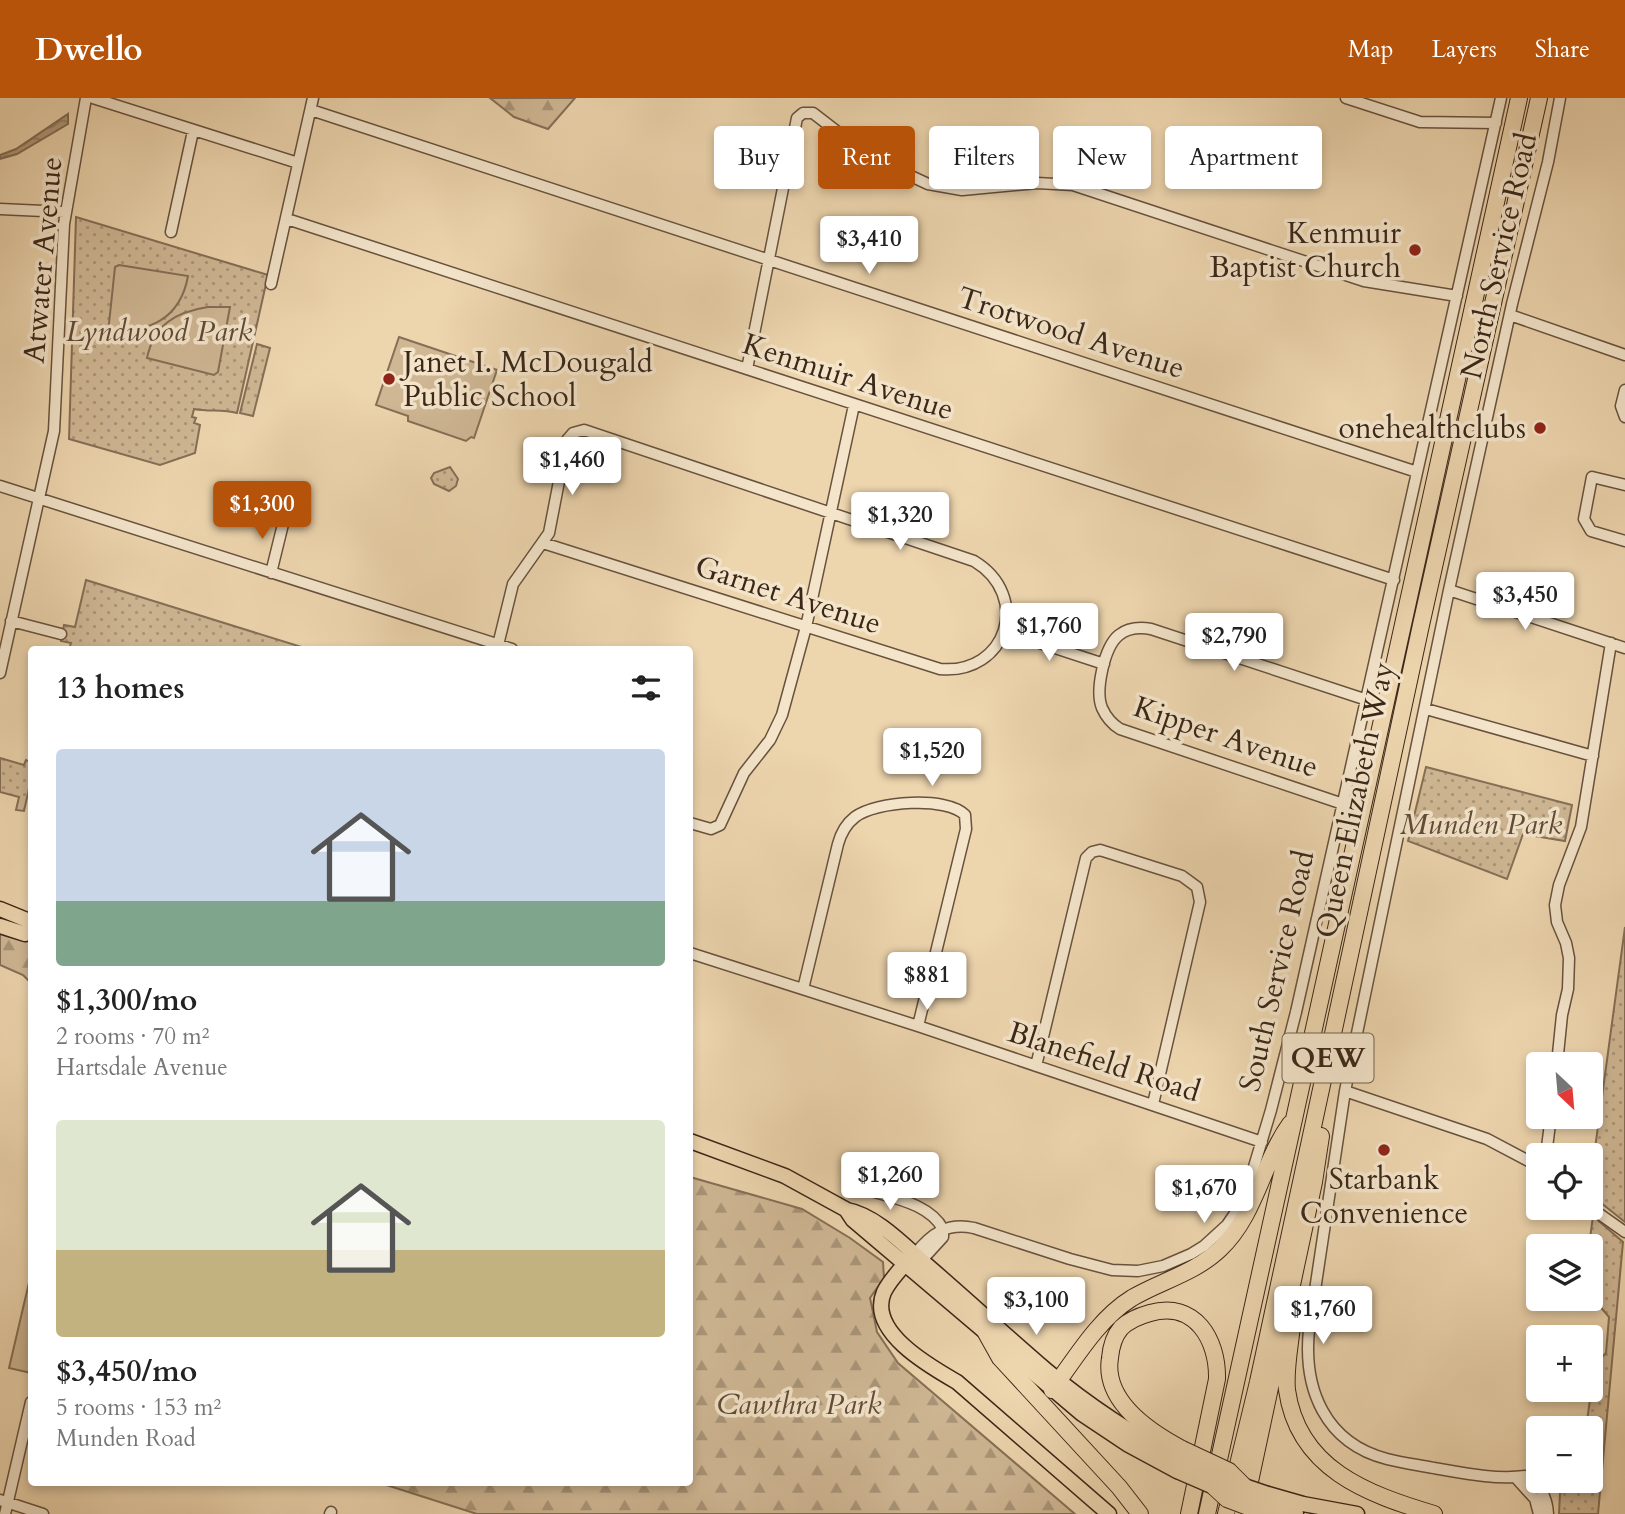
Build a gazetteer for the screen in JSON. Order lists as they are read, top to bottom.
{
  "streets": {
    "highway": ["Queen Elizabeth Way", "QEW"],
    "street": [
      "North Service Road",
      "Atwater Avenue",
      "Trotwood Avenue",
      "Kenmuir Avenue",
      "Garnet Avenue",
      "Kipper Avenue",
      "South Service Road",
      "Blanefield Road"
    ]
  },
  "crossings": [
    ["Trotwood Avenue", "South Service Road"],
    ["Kenmuir Avenue", "South Service Road"],
    ["Kipper Avenue", "South Service Road"],
    ["South Service Road", "Blanefield Road"]
  ],
  "parks": ["Lyndwood Park", "Munden Park", "Cawthra Park"],
  "places": [
    "Kenmuir Baptist Church",
    "Janet I. McDougald Public School",
    "onehealthclubs",
    "Starbank Convenience"
  ],
  "north": "bottom right",
  "page": {
    "header": "Dwello",
    "nav": ["Map", "Layers", "Share"],
    "chip": [
      "Buy",
      "Rent",
      "Filters",
      "New",
      "Apartment"
    ],
    "price": [
      "$3,410",
      "$1,460",
      "$1,300",
      "$1,320",
      "$3,450",
      "$1,760",
      "$2,790",
      "$1,520",
      "$881",
      "$1,260",
      "$1,670",
      "$3,100",
      "$1,760"
    ],
    "heading": "13 homes",
    "list": [
      {
        "name": "$1,300/mo",
        "note": "2 rooms · 70 m² · Hartsdale Avenue"
      },
      {
        "name": "$3,450/mo",
        "note": "5 rooms · 153 m² · Munden Road"
      }
    ],
    "map_buttons": ["+", "−"]
  }
}
